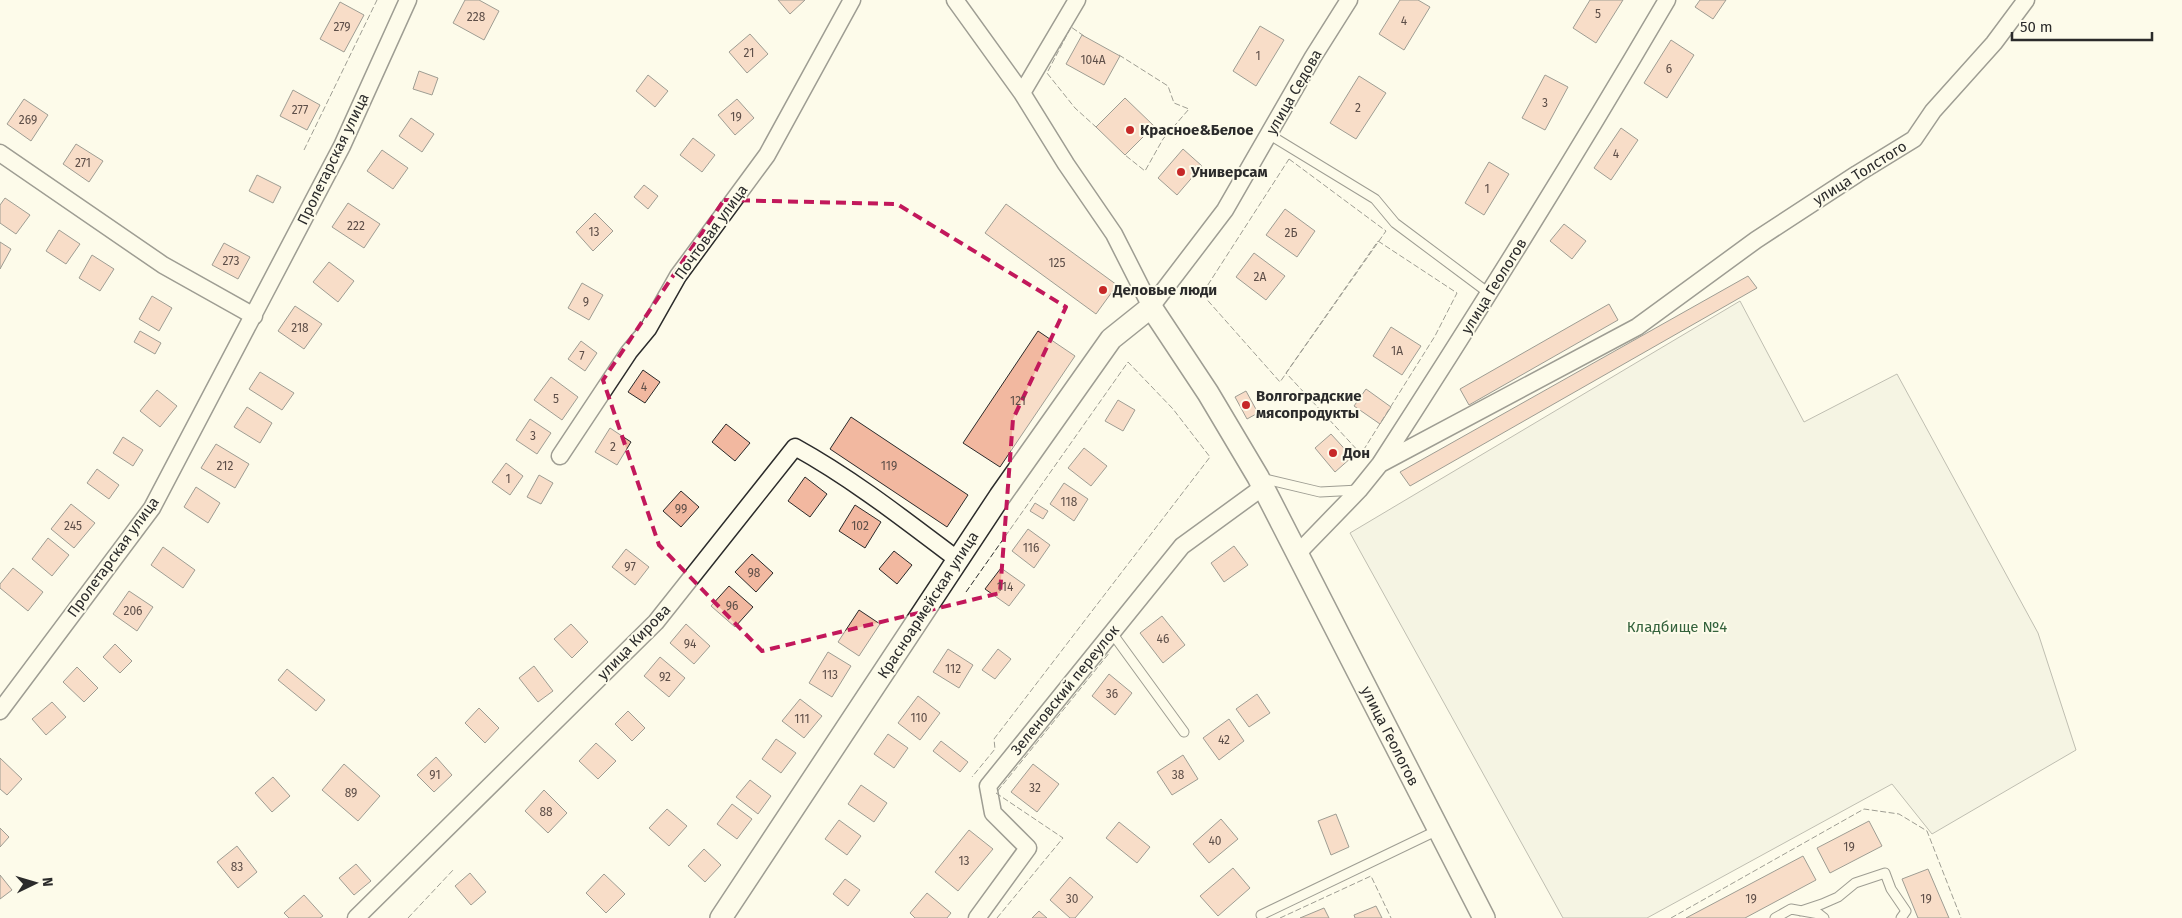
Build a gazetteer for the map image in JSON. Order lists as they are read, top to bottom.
{
  "streets": {
    "street": [
      "улица Седова",
      "Пролетарская улица",
      "улица Толстого",
      "Почтовая улица",
      "улица Геологов",
      "Красноармейская улица",
      "улица Кирова",
      "Зеленовский переулок"
    ]
  },
  "crossings": [
    ["улица Седова", "улица Геологов"],
    ["улица Седова", "Красноармейская улица"],
    ["улица Толстого", "улица Геологов"],
    ["улица Геологов", "Красноармейская улица"],
    ["улица Геологов", "Зеленовский переулок"],
    ["Красноармейская улица", "улица Кирова"]
  ],
  "parks": ["Кладбище №4"],
  "places": [
    "Красное&Белое",
    "Универсам",
    "Деловые люди",
    "Волгоградские мясопродукты",
    "Дон"
  ],
  "house_numbers": [
    "5",
    "228",
    "4",
    "279",
    "21",
    "1",
    "104А",
    "6",
    "3",
    "2",
    "277",
    "19",
    "269",
    "4",
    "271",
    "1",
    "222",
    "13",
    "2Б",
    "273",
    "125",
    "2А",
    "9",
    "218",
    "1А",
    "7",
    "4",
    "5",
    "121",
    "3",
    "2",
    "212",
    "119",
    "1",
    "118",
    "99",
    "245",
    "102",
    "116",
    "97",
    "98",
    "114",
    "96",
    "206",
    "46",
    "94",
    "112",
    "113",
    "92",
    "36",
    "110",
    "111",
    "42",
    "91",
    "38",
    "32",
    "89",
    "88",
    "40",
    "19",
    "13",
    "83",
    "30",
    "19",
    "19"
  ],
  "scale_bar": "50 m",
  "north": "right"
}
